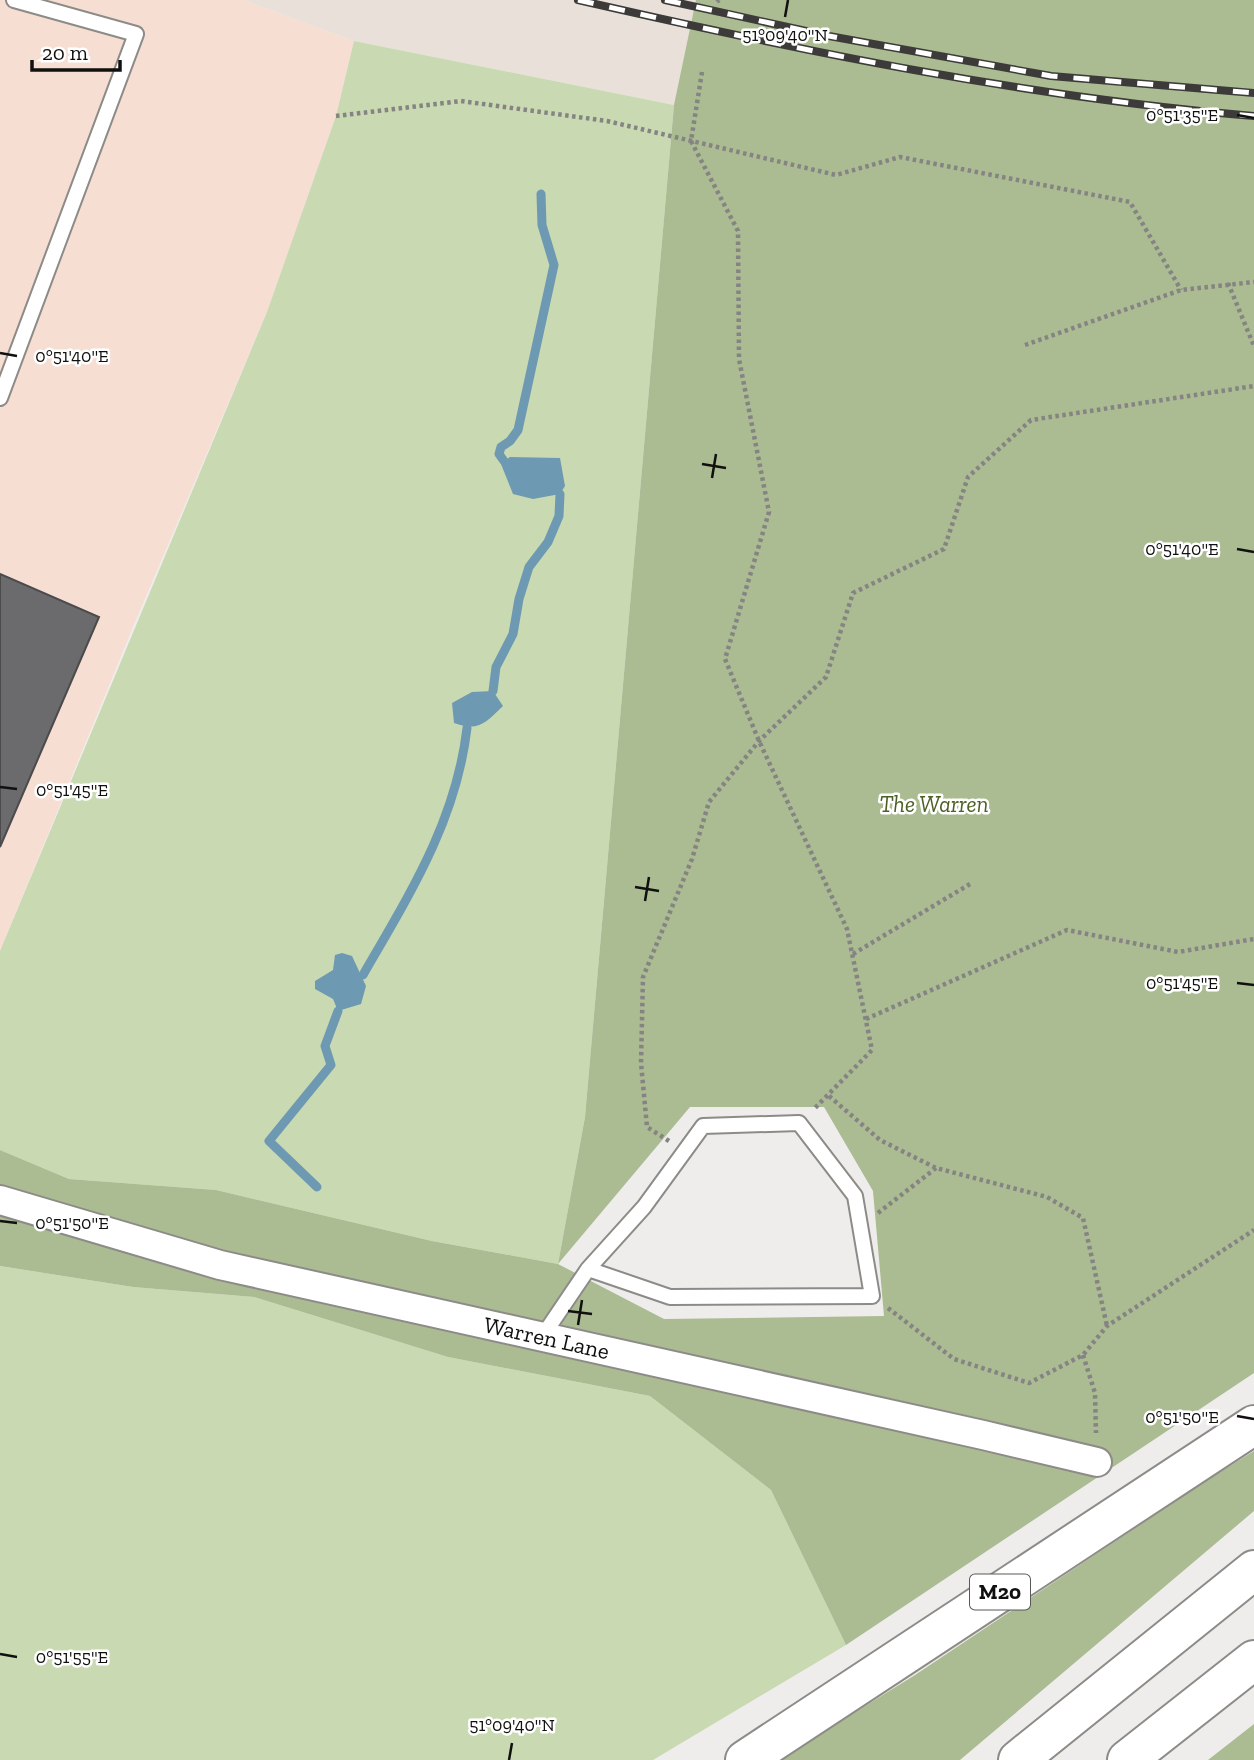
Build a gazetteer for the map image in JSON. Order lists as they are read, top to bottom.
{
  "streets": {
    "highway": ["M20"],
    "street": ["Warren Lane"]
  },
  "parks": ["The Warren"],
  "scale_bar": "20 m",
  "coordinates": [
    "51°09'40\"N",
    "0°51'35\"E",
    "0°51'40\"E",
    "0°51'45\"E",
    "0°51'50\"E",
    "0°51'55\"E"
  ]
}
